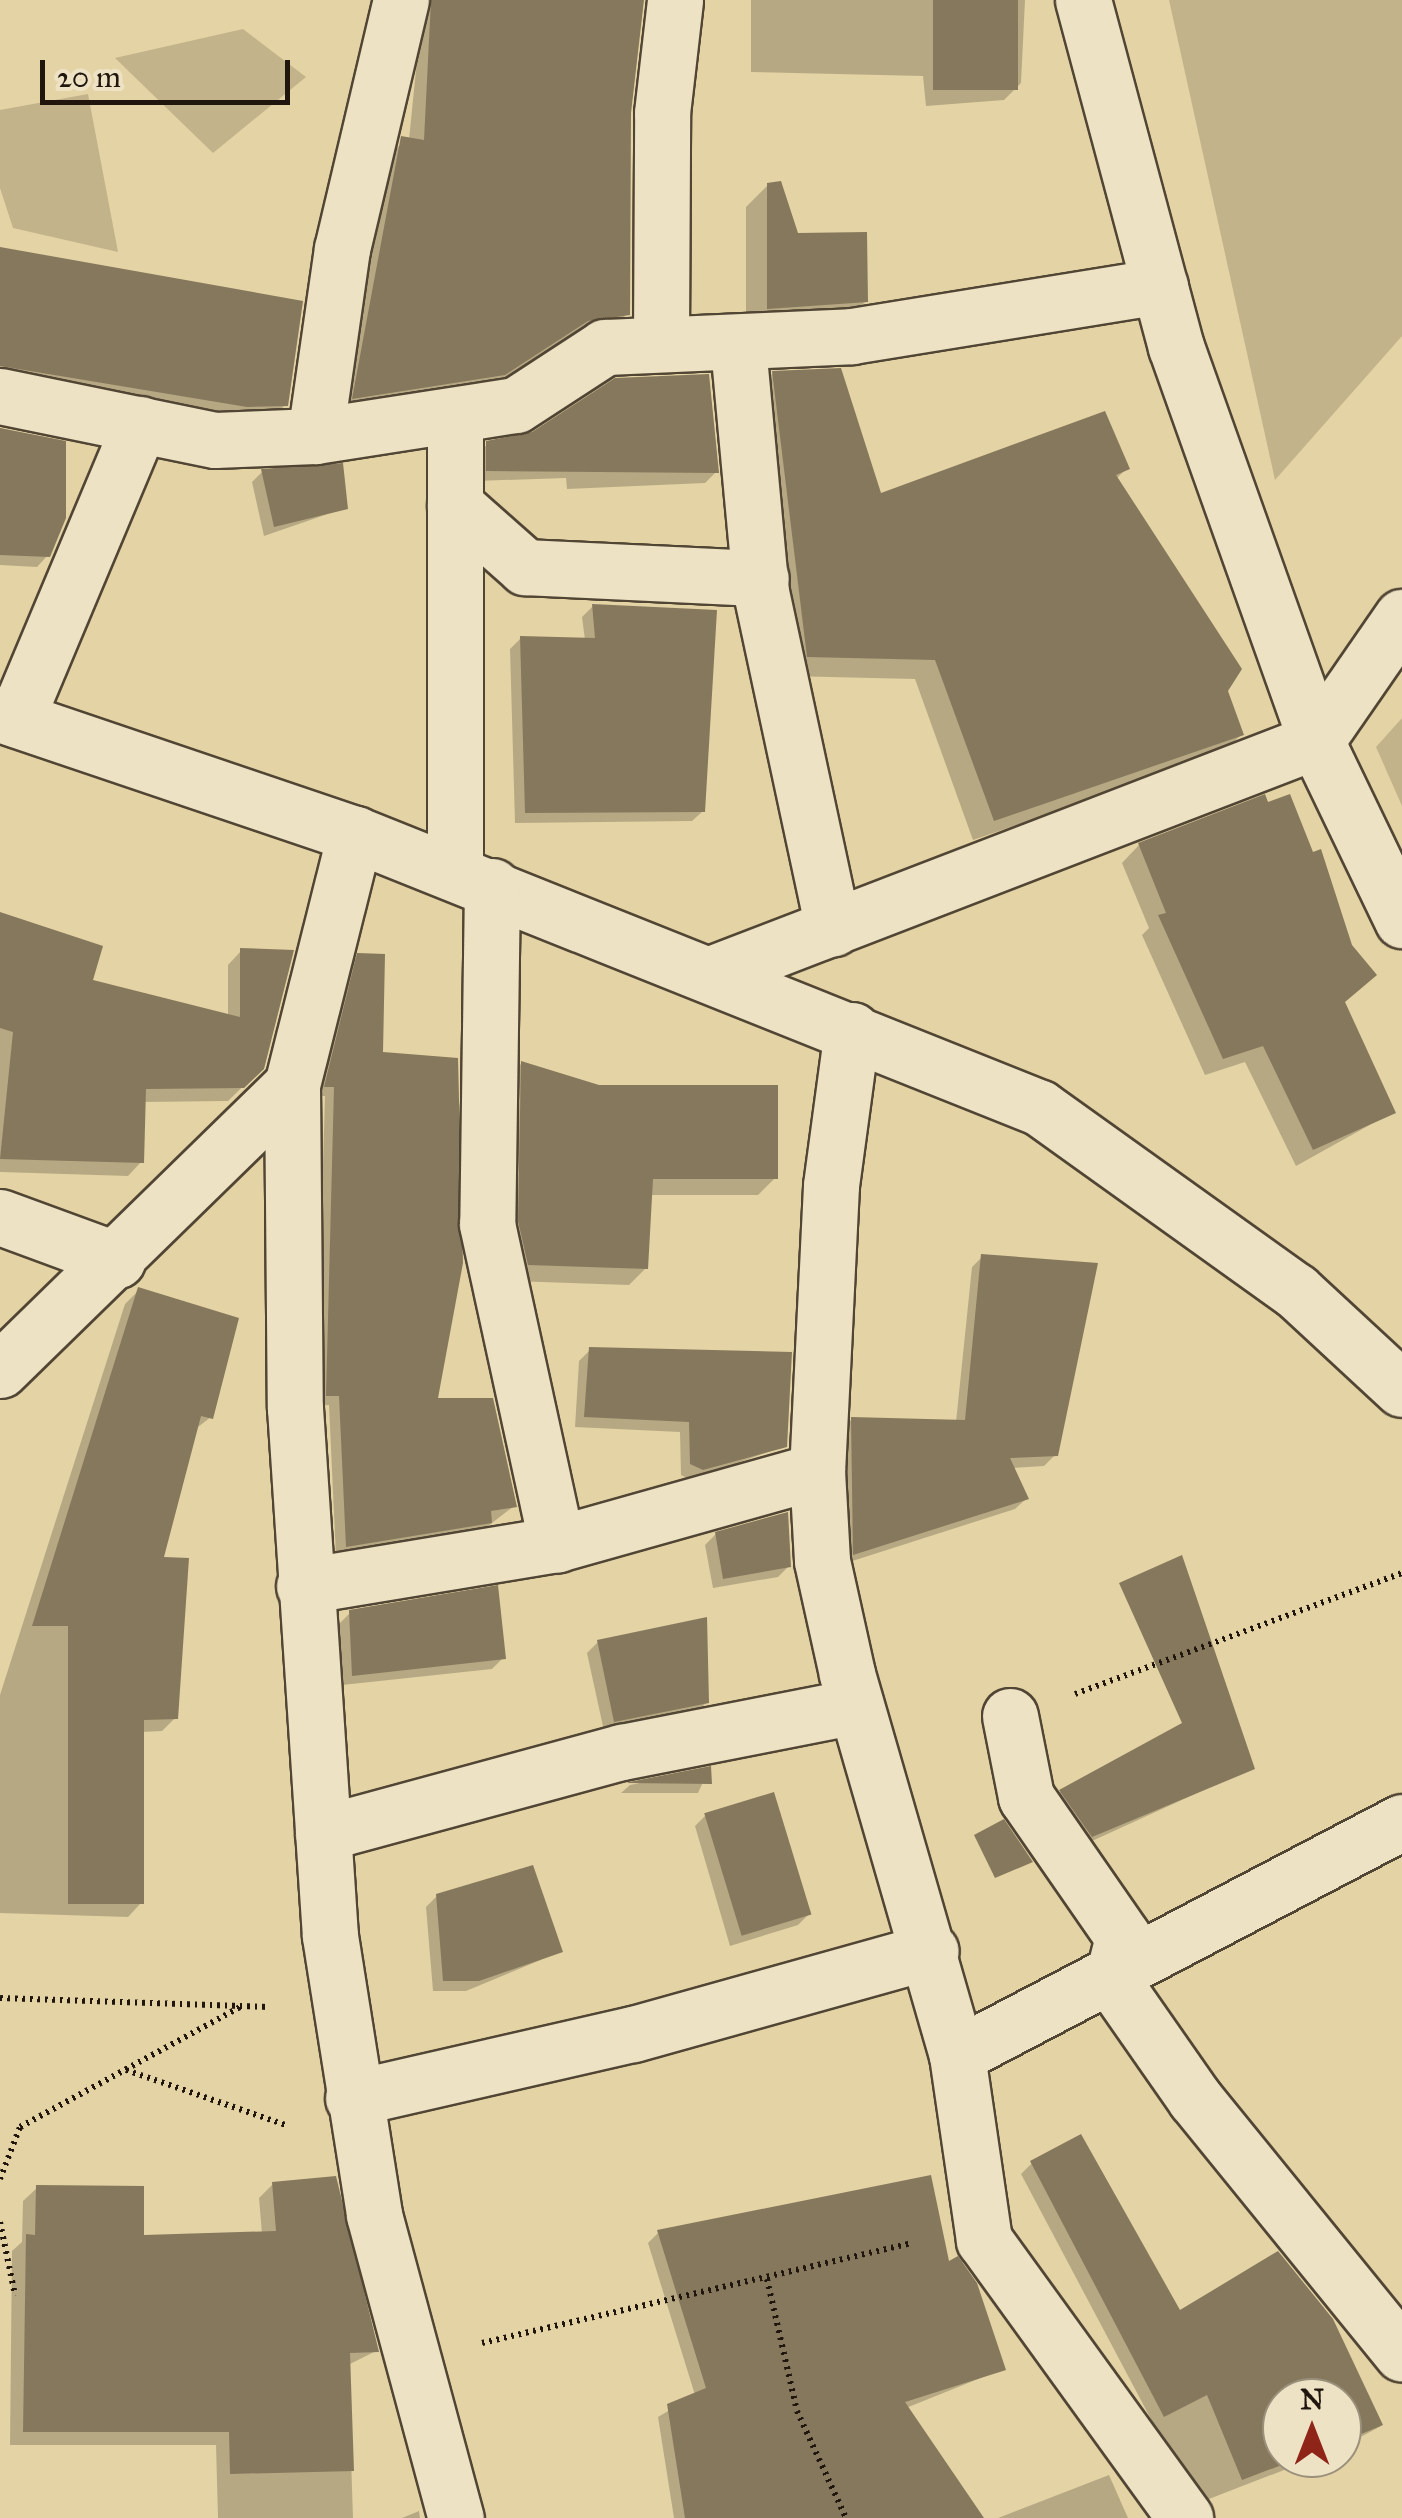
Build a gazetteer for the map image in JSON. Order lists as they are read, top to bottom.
{
  "scale_bar": "20 m",
  "north": "top"
}
